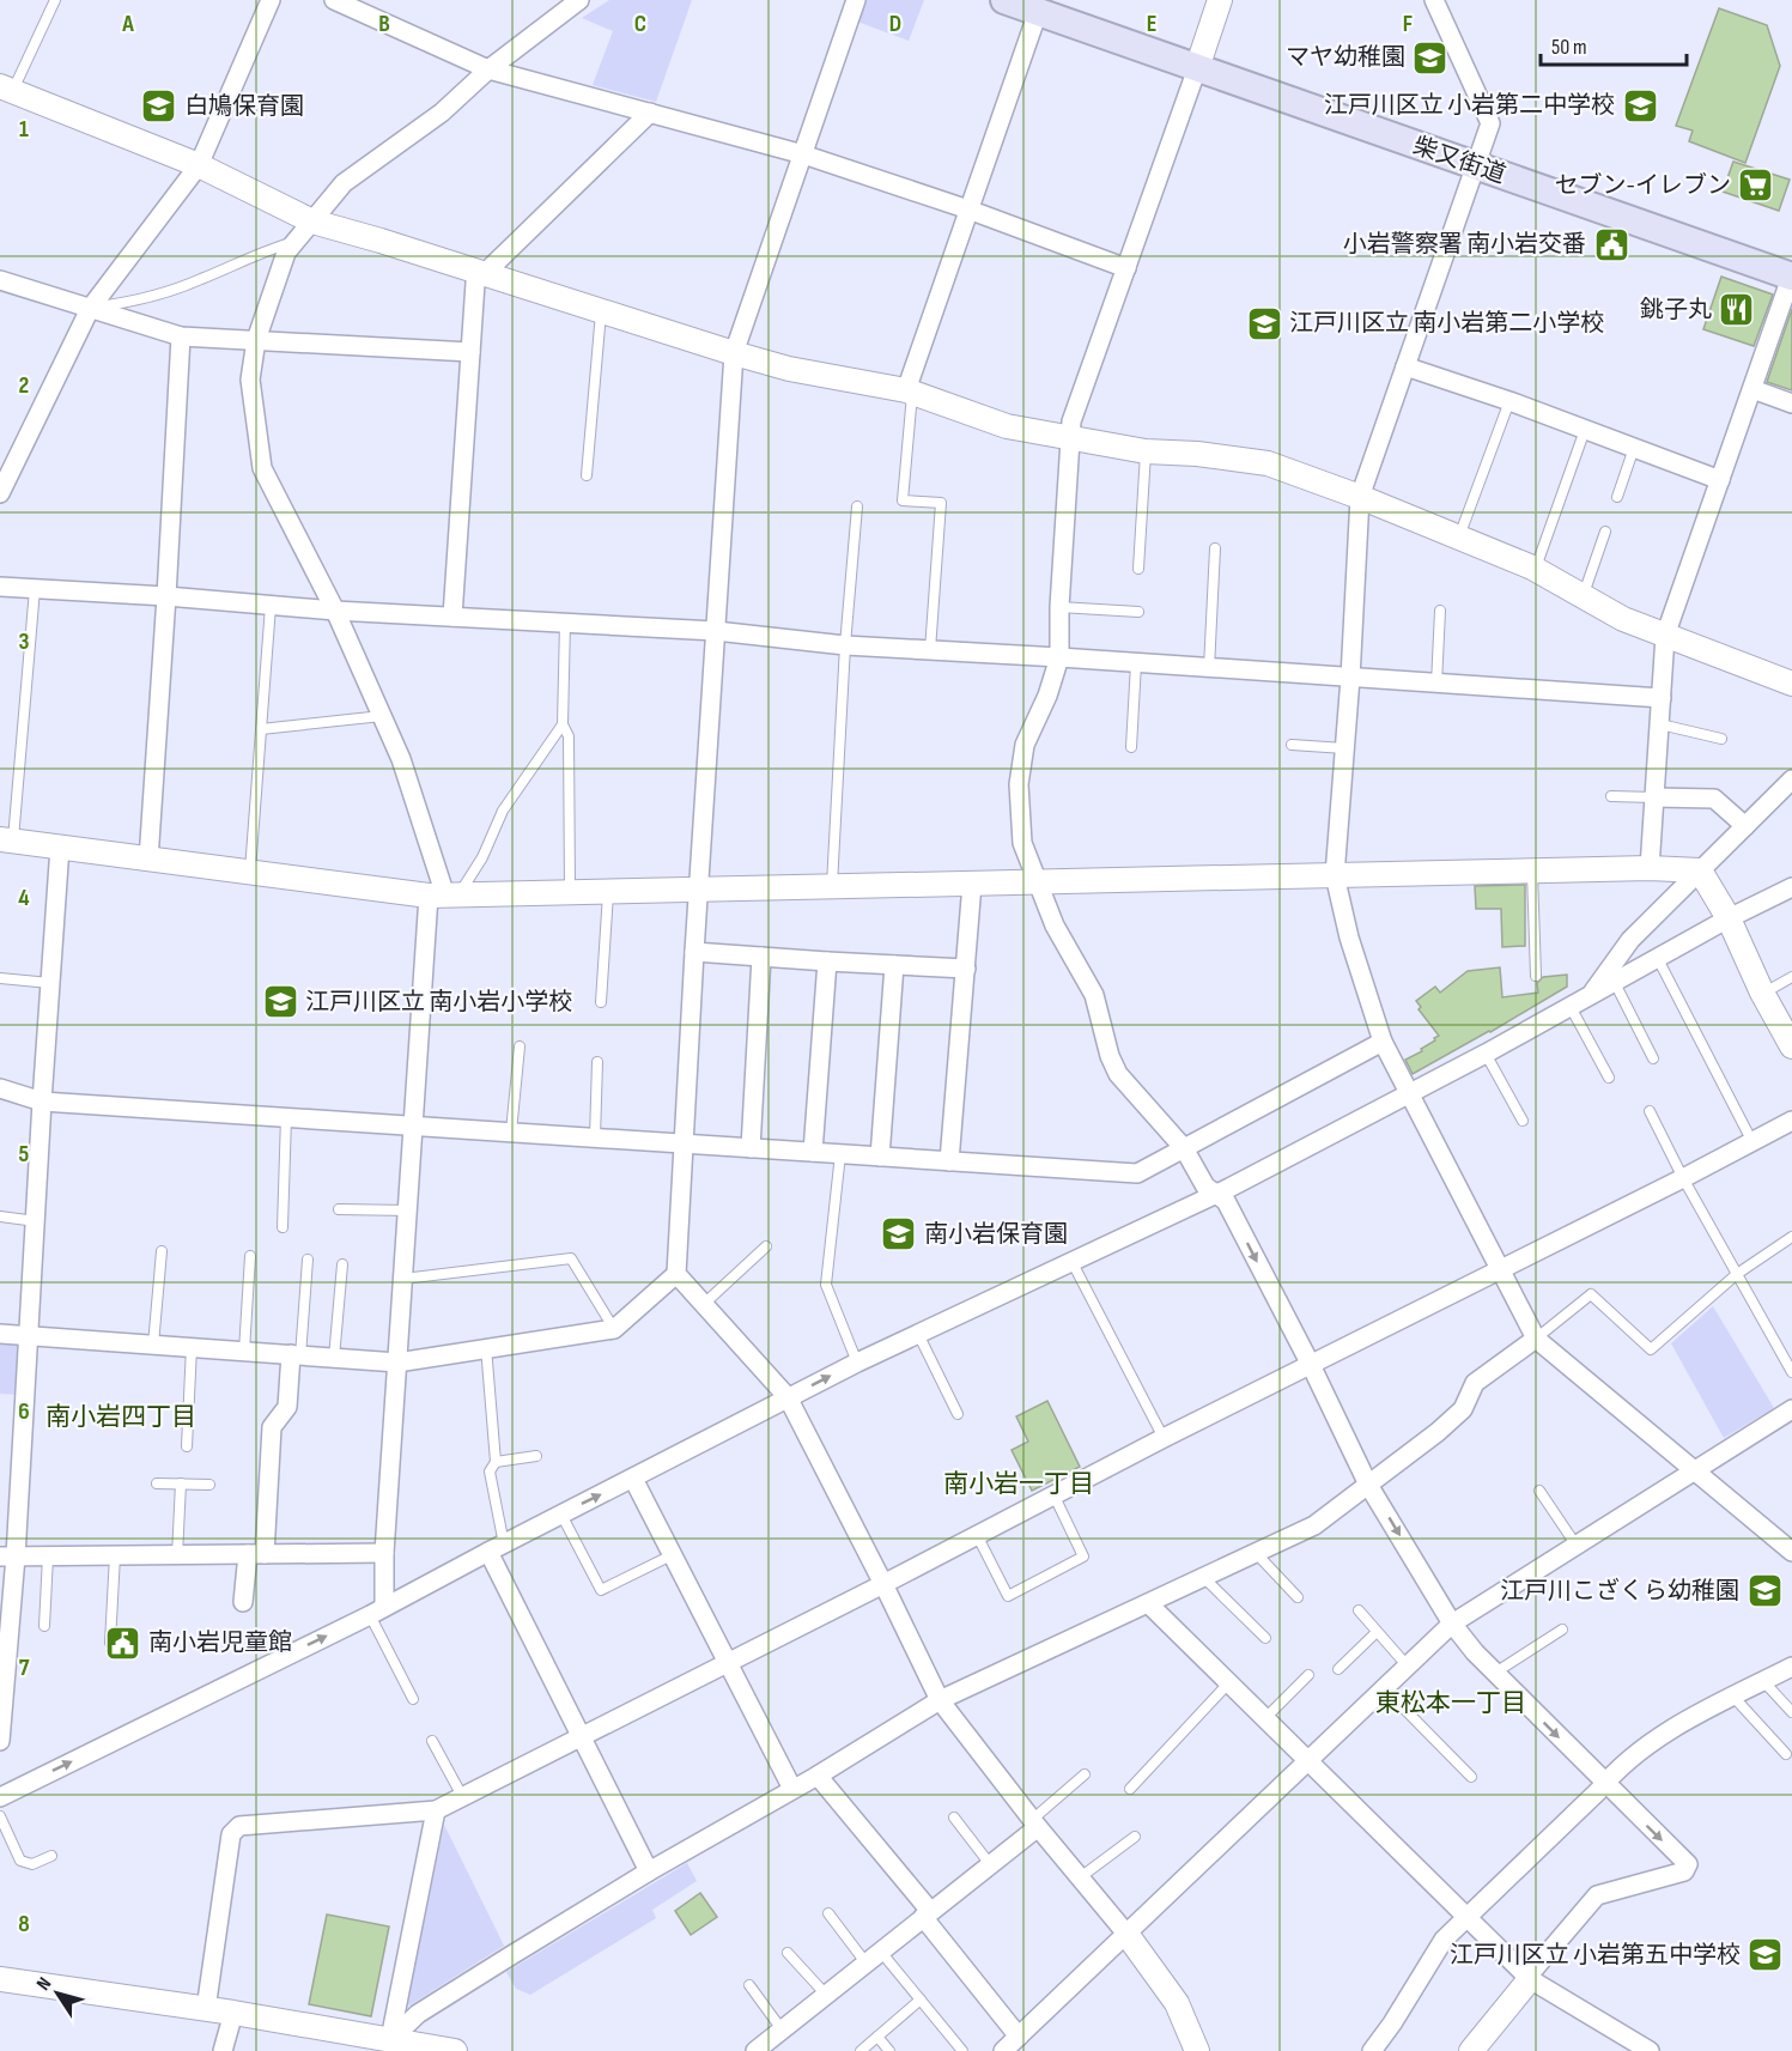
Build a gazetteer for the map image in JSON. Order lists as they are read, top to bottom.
{
  "streets": {
    "main road": ["柴又街道"]
  },
  "districts": ["南小岩四丁目", "南小岩一丁目", "東松本一丁目"],
  "places": {
    "school or university": [
      "マヤ幼稚園",
      "江戸川区立 小岩第二中学校",
      "白鳩保育園",
      "江戸川区立 南小岩第二小学校",
      "江戸川区立 南小岩小学校",
      "南小岩保育園",
      "江戸川こざくら幼稚園",
      "江戸川区立 小岩第五中学校"
    ],
    "supermarket": ["セブン-イレブン"],
    "public building": ["小岩警察署 南小岩交番", "南小岩児童館"],
    "restaurant": ["銚子丸"]
  },
  "scale_bar": "50 m",
  "north": "top left",
  "grid": {
    "columns": [
      "A",
      "B",
      "C",
      "D",
      "E",
      "F"
    ],
    "rows": [
      "1",
      "2",
      "3",
      "4",
      "5",
      "6",
      "7",
      "8"
    ]
  }
}
